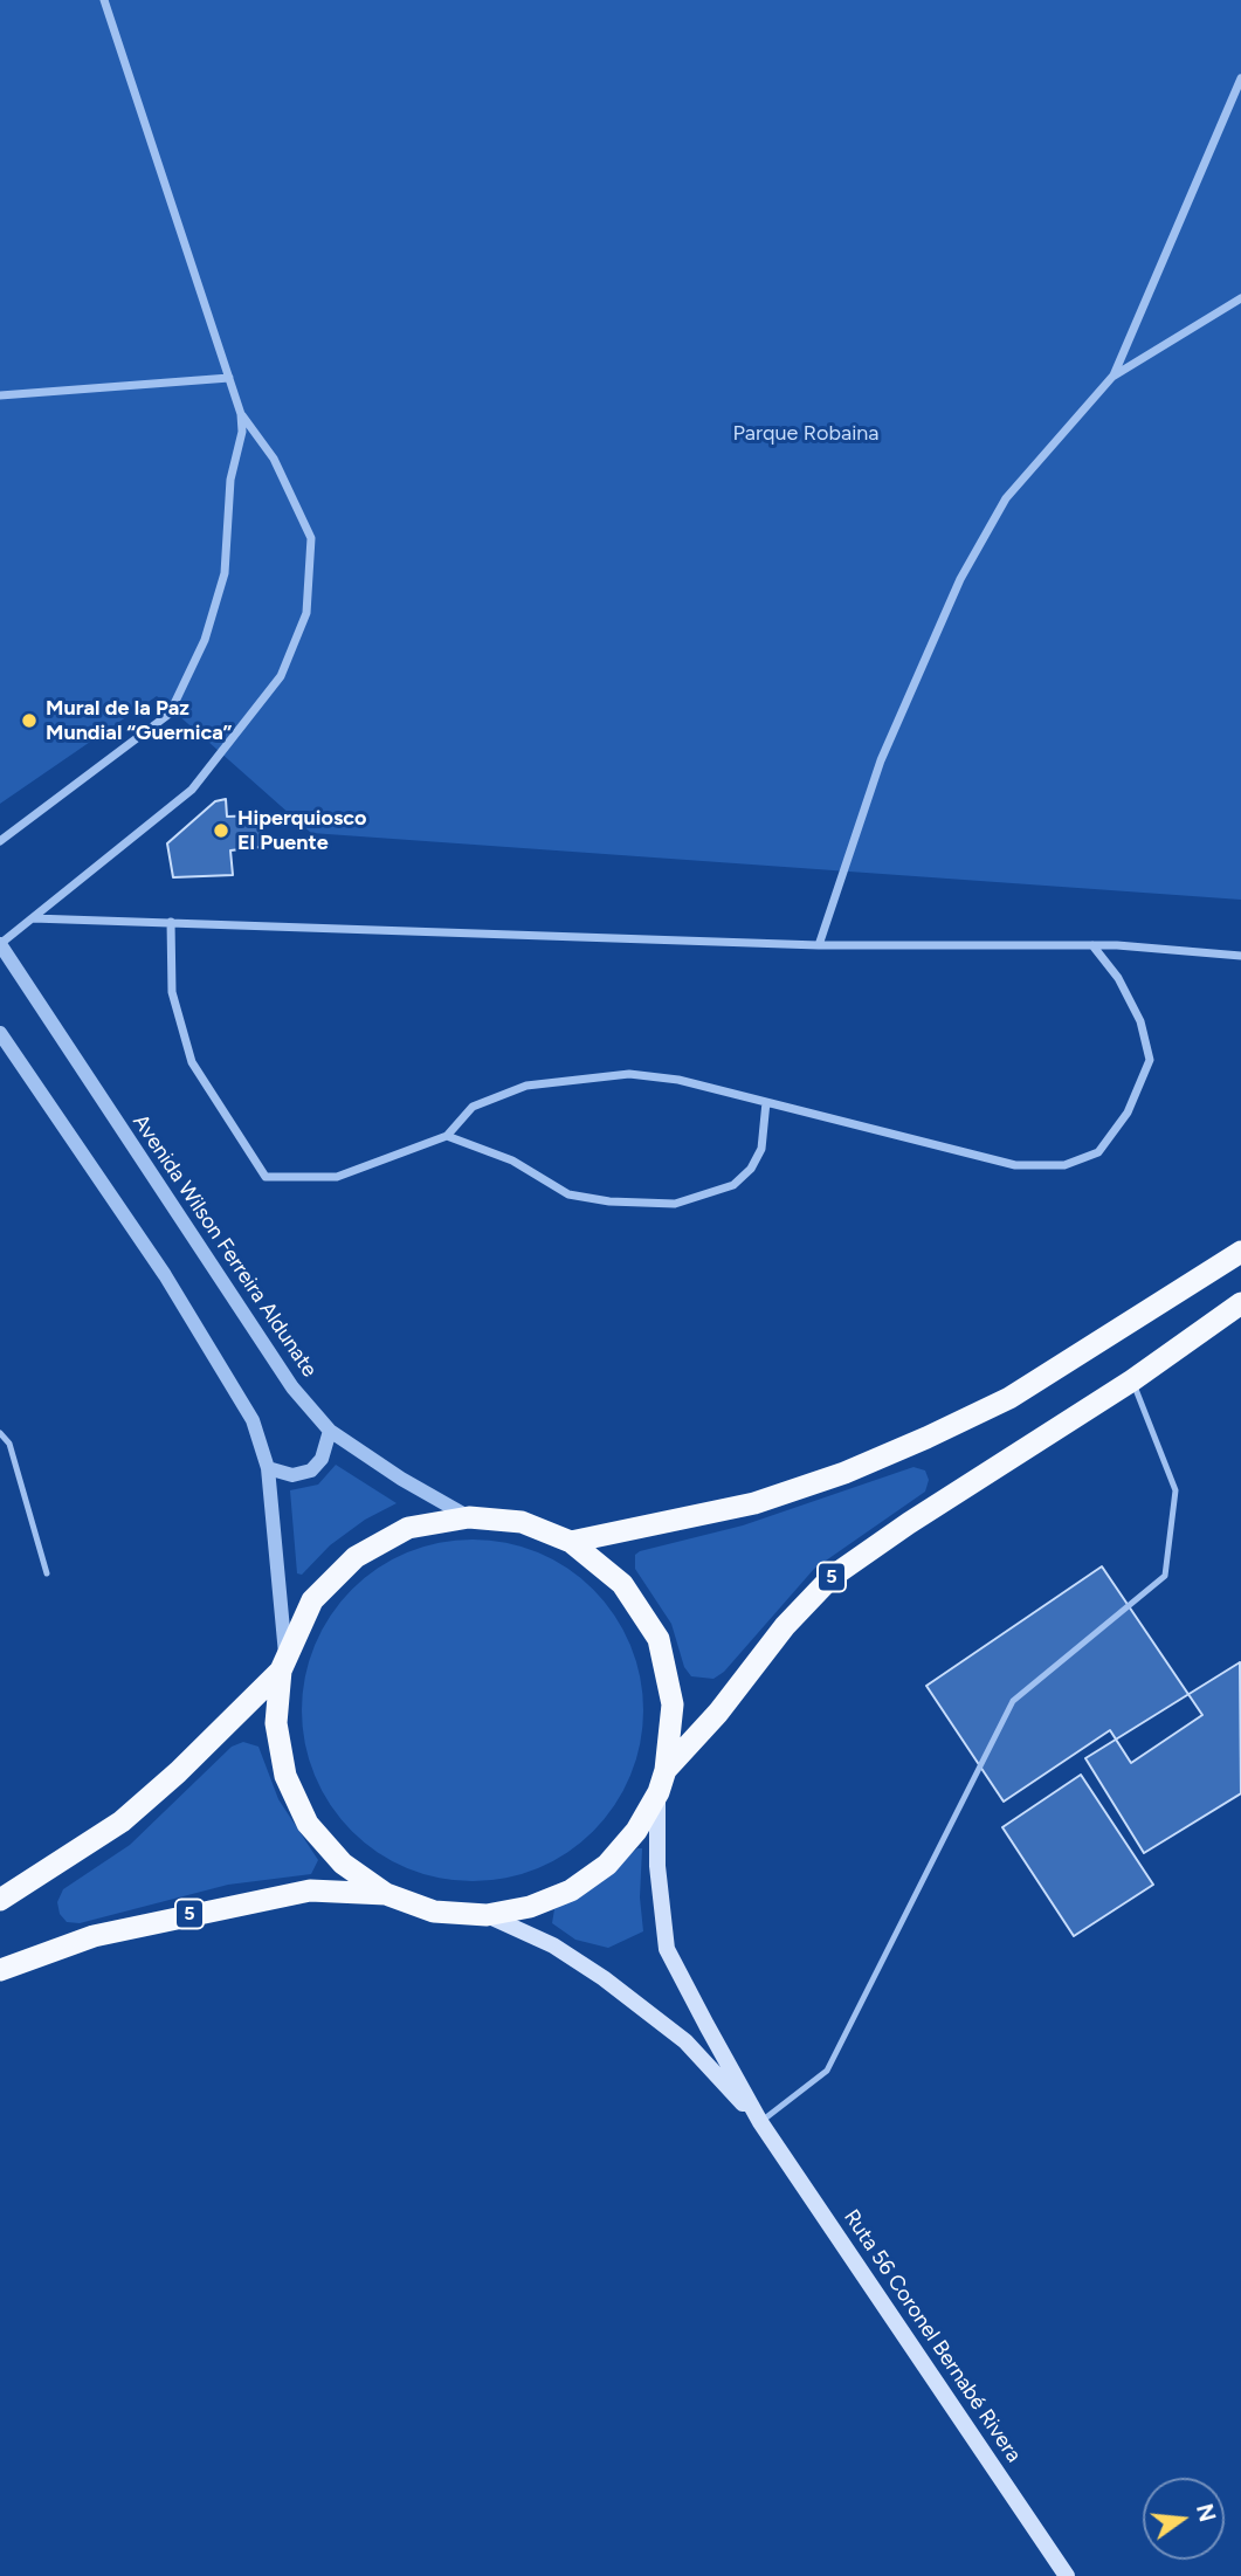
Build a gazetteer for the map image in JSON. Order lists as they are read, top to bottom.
{
  "streets": {
    "highway": ["5"],
    "main road": ["Ruta 56 Coronel Bernabé Rivera"],
    "street": ["Avenida Wilson Ferreira Aldunate"]
  },
  "parks": ["Parque Robaina"],
  "places": ["Mural de la Paz Mundial “Guernica”", "Hiperquiosco El Puente"],
  "north": "right"
}
